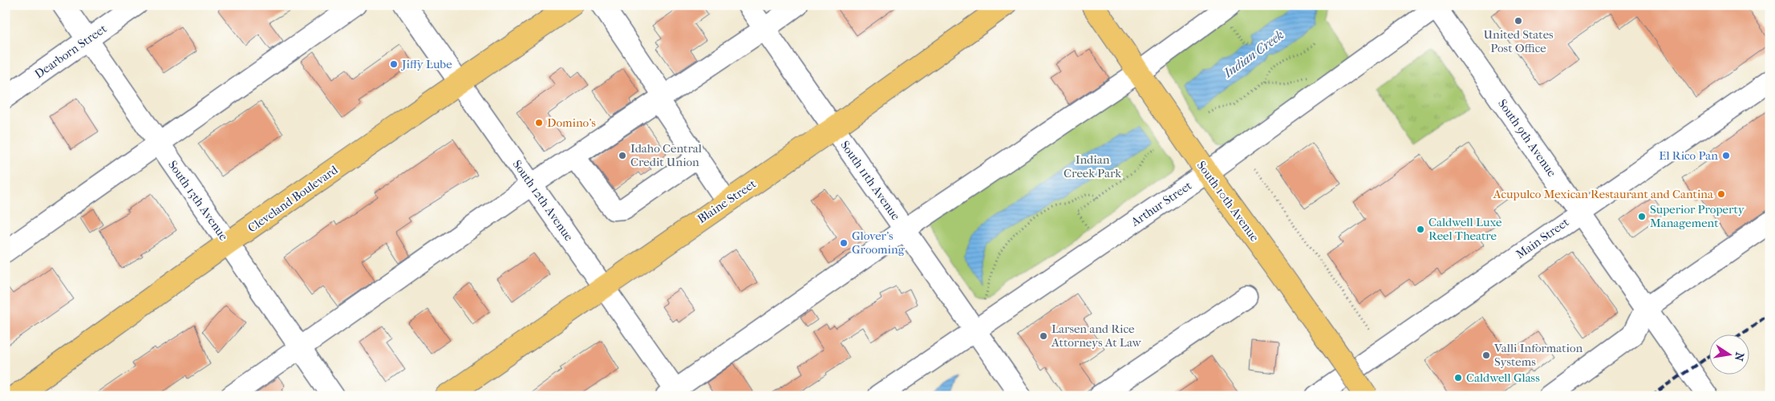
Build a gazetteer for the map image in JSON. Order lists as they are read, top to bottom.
{
  "streets": {
    "main road": ["Cleveland Boulevard", "Blaine Street", "South 10th Avenue"],
    "street": [
      "Dearborn Street",
      "South 9th Avenue",
      "South 11th Avenue",
      "South 13th Avenue",
      "South 12th Avenue",
      "Arthur Street",
      "Main Street"
    ]
  },
  "crossings": [
    ["Dearborn Street", "South 13th Avenue"],
    ["South 9th Avenue", "Arthur Street"],
    ["South 9th Avenue", "Main Street"],
    ["South 11th Avenue", "Blaine Street"],
    ["South 11th Avenue", "Arthur Street"],
    ["Cleveland Boulevard", "South 13th Avenue"],
    ["Cleveland Boulevard", "South 12th Avenue"],
    ["South 12th Avenue", "Blaine Street"],
    ["South 10th Avenue", "Arthur Street"]
  ],
  "water": ["Indian Creek"],
  "parks": ["Indian Creek Park"],
  "places": [
    "United States Post Office",
    "Jiffy Lube",
    "Domino's",
    "Idaho Central Credit Union",
    "El Rico Pan",
    "Acupulco Mexican Restaurant and Cantina",
    "Superior Property Management",
    "Caldwell Luxe Reel Theatre",
    "Glover's Grooming",
    "Larsen and Rice Attorneys At Law",
    "Valli Information Systems",
    "Caldwell Glass"
  ],
  "north": "right"
}
